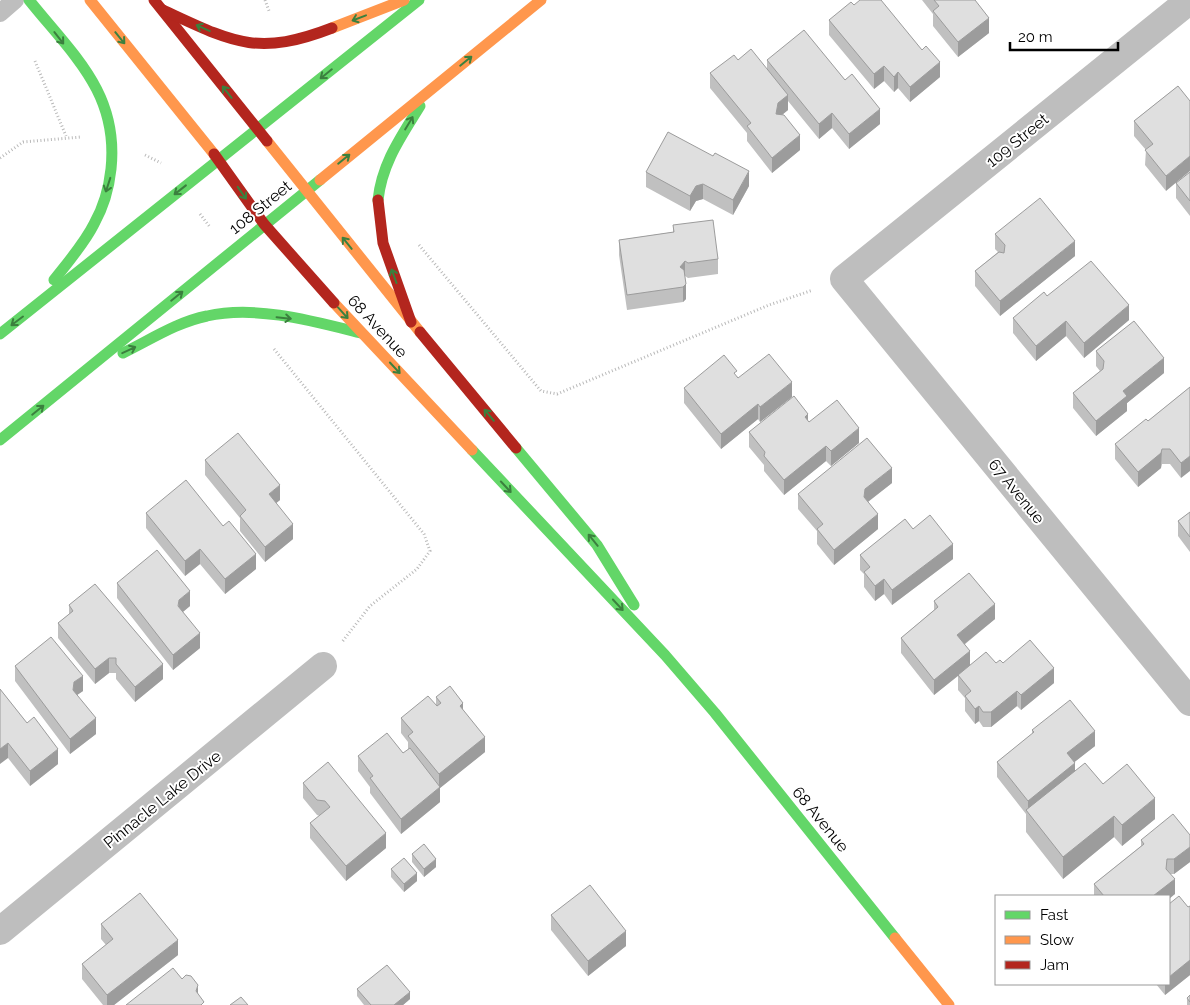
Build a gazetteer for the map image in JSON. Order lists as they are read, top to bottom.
{
  "streets": {
    "main road": ["108 Street", "68 Avenue"],
    "street": ["109 Street", "67 Avenue", "Pinnacle Lake Drive"]
  },
  "crossings": [
    ["109 Street", "67 Avenue"],
    ["108 Street", "68 Avenue"]
  ],
  "legend": ["Fast", "Slow", "Jam"],
  "scale_bar": "20 m"
}
